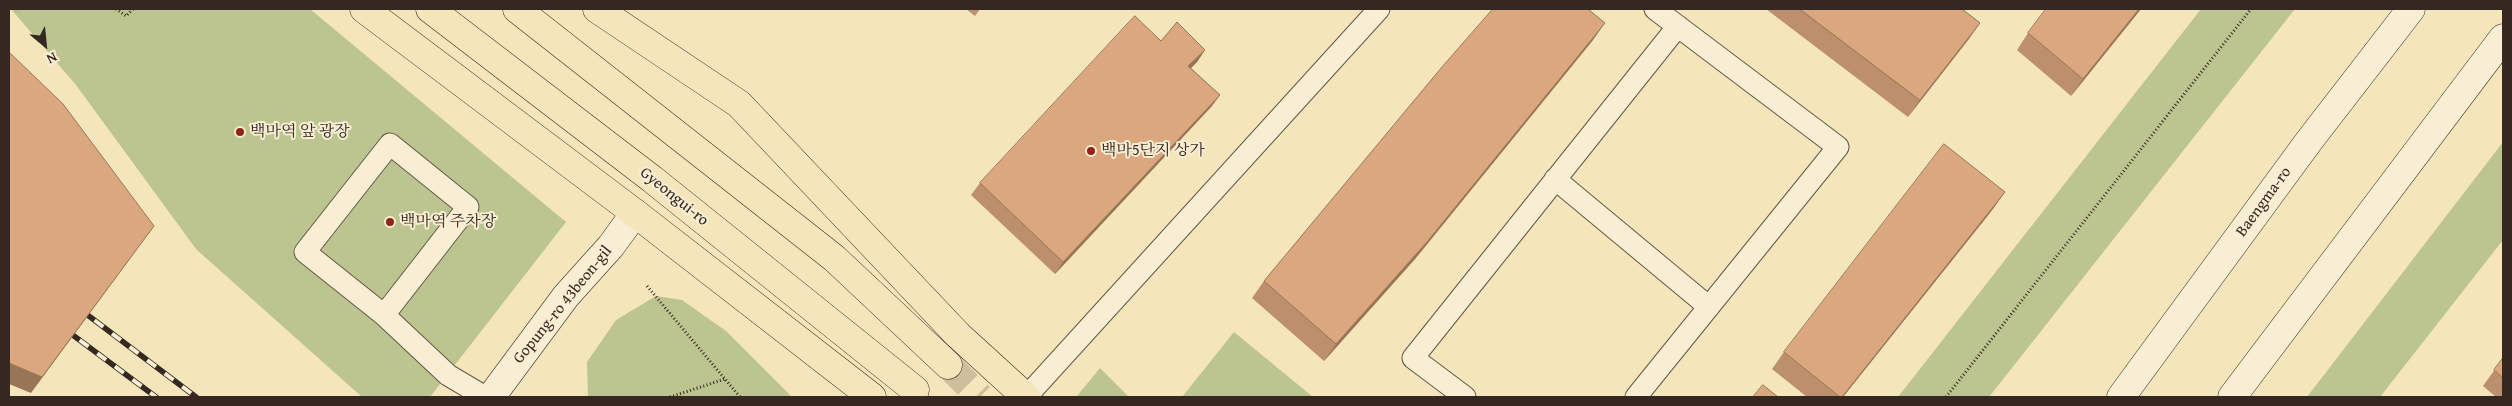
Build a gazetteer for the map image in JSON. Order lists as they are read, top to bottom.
{
  "streets": {
    "main road": ["Gyeongui-ro", "Baengma-ro", "Gopung-ro 43beon-gil"]
  },
  "places": ["백마역 앞 광장", "백마5단지 상가", "백마역 주차장"],
  "north": "bottom right"
}
